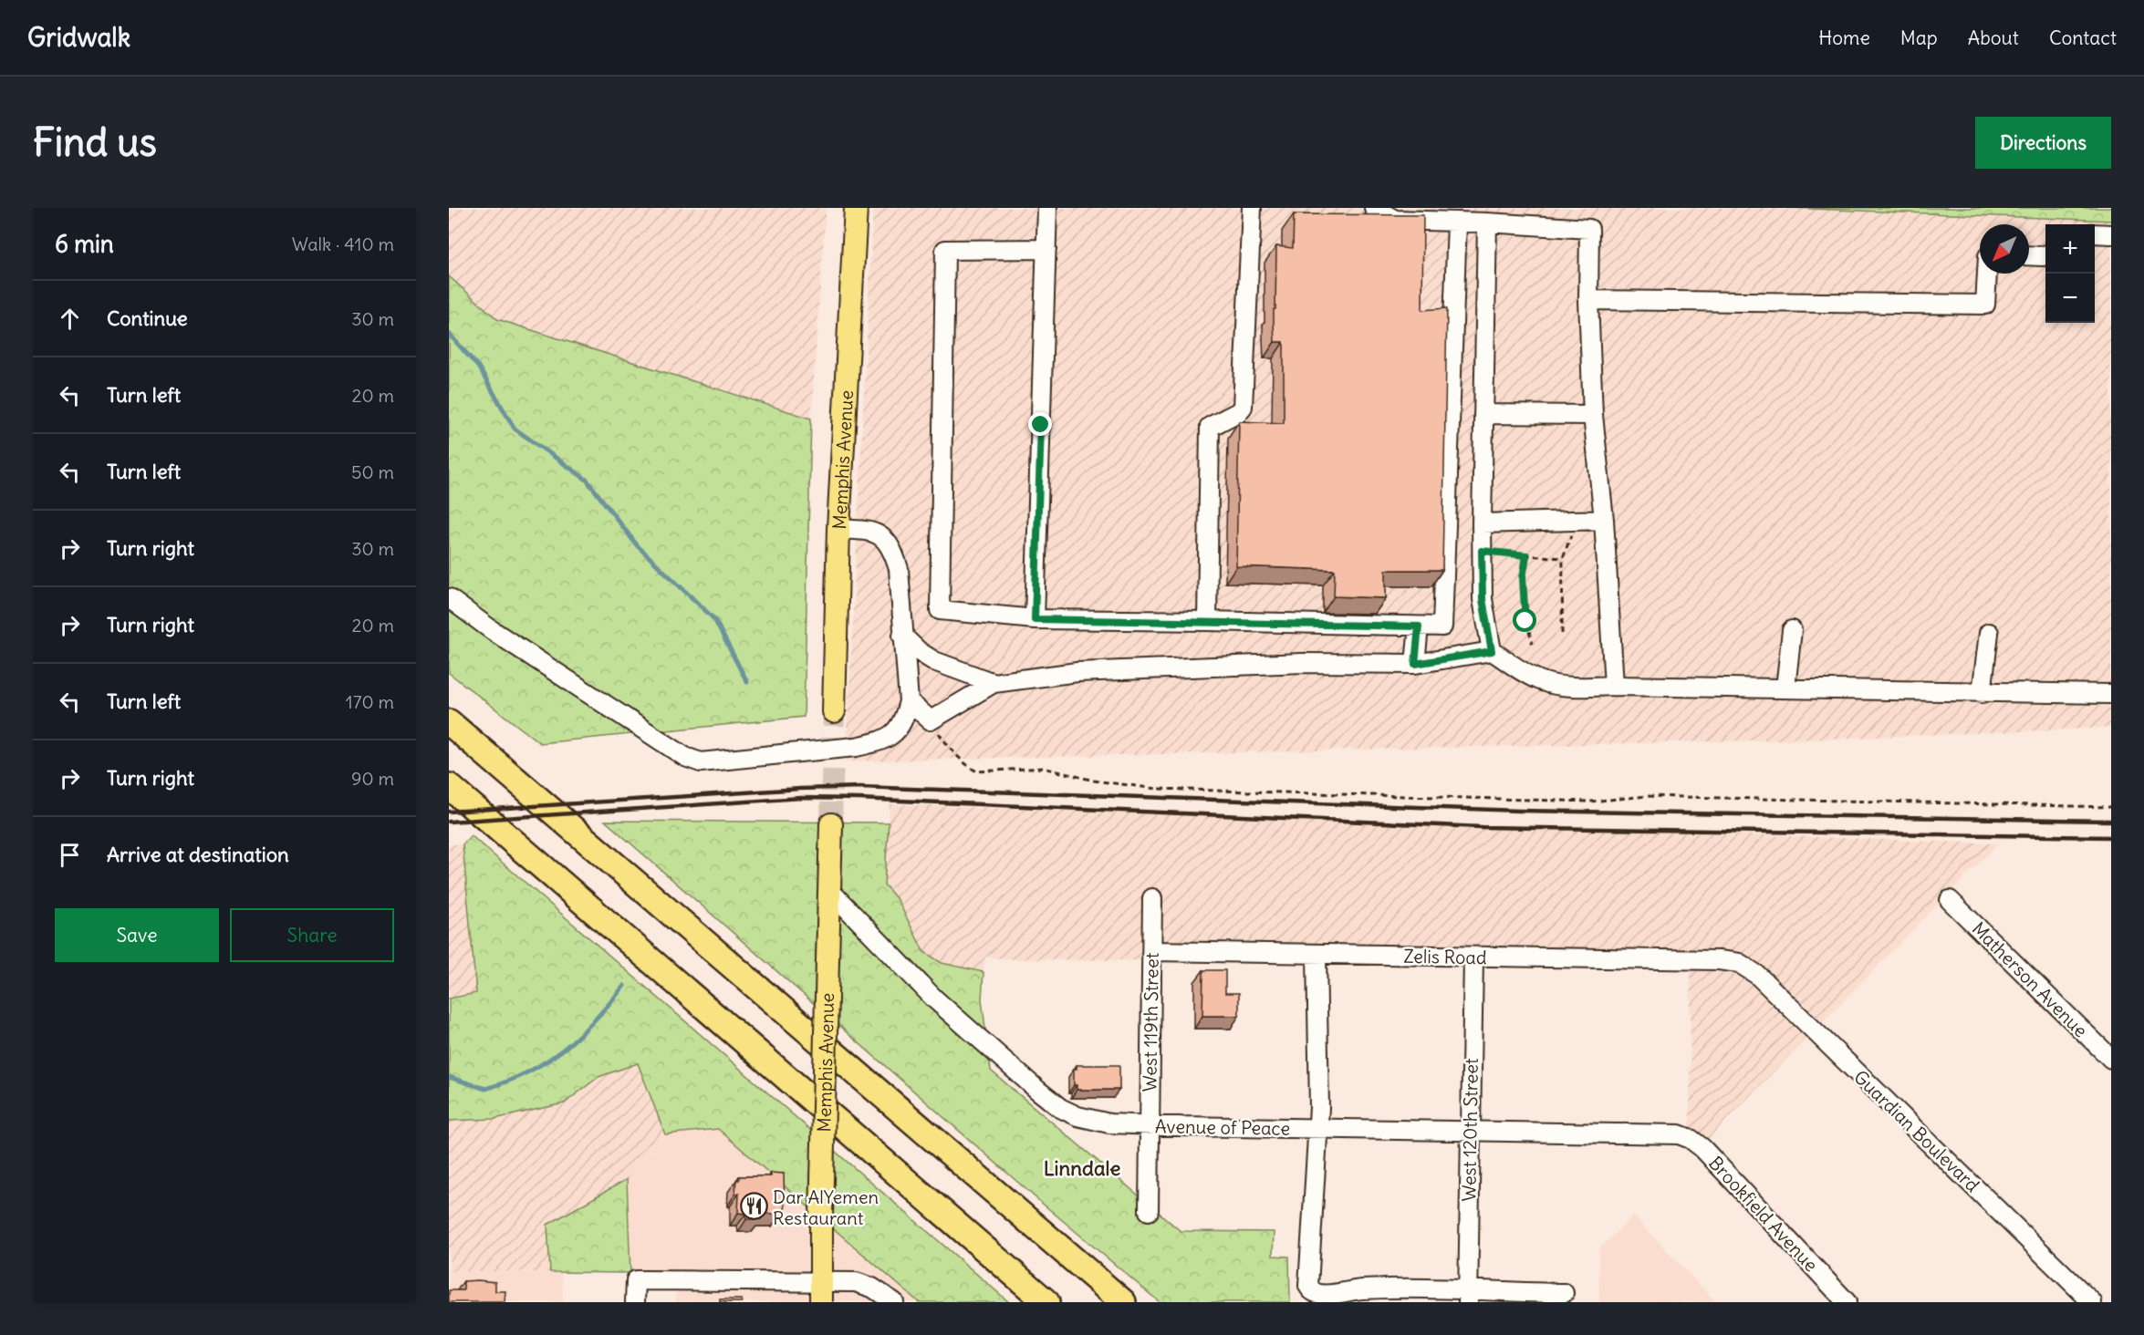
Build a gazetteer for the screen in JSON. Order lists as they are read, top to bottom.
{
  "streets": {
    "main road": ["Memphis Avenue"],
    "street": [
      "Zelis Road",
      "Matherson Avenue",
      "West 119th Street",
      "Avenue of Peace",
      "West 120th Street",
      "Guardian Boulevard",
      "Brookfield Avenue"
    ]
  },
  "crossings": [
    ["Memphis Avenue", "Avenue of Peace"],
    ["Zelis Road", "West 119th Street"],
    ["Zelis Road", "West 120th Street"],
    ["Zelis Road", "Guardian Boulevard"],
    ["West 119th Street", "Avenue of Peace"],
    ["Avenue of Peace", "West 120th Street"],
    ["Avenue of Peace", "Brookfield Avenue"]
  ],
  "districts": ["Linndale"],
  "places": {
    "restaurant": ["Dar AlYemen Restaurant"]
  },
  "north": "bottom left",
  "page": {
    "header": "Gridwalk",
    "nav": [
      "Home",
      "Map",
      "About",
      "Contact"
    ],
    "buttons": [
      "Directions",
      ["Save", "Share"]
    ],
    "title": "Find us",
    "heading": ["6 min", "Walk · 410 m"],
    "map_buttons": ["+", "−"],
    "list": [
      ["Continue", "30 m"],
      ["Turn left", "20 m"],
      ["Turn left", "50 m"],
      ["Turn right", "30 m"],
      ["Turn right", "20 m"],
      ["Turn left", "170 m"],
      ["Turn right", "90 m"],
      "Arrive at destination"
    ]
  }
}
